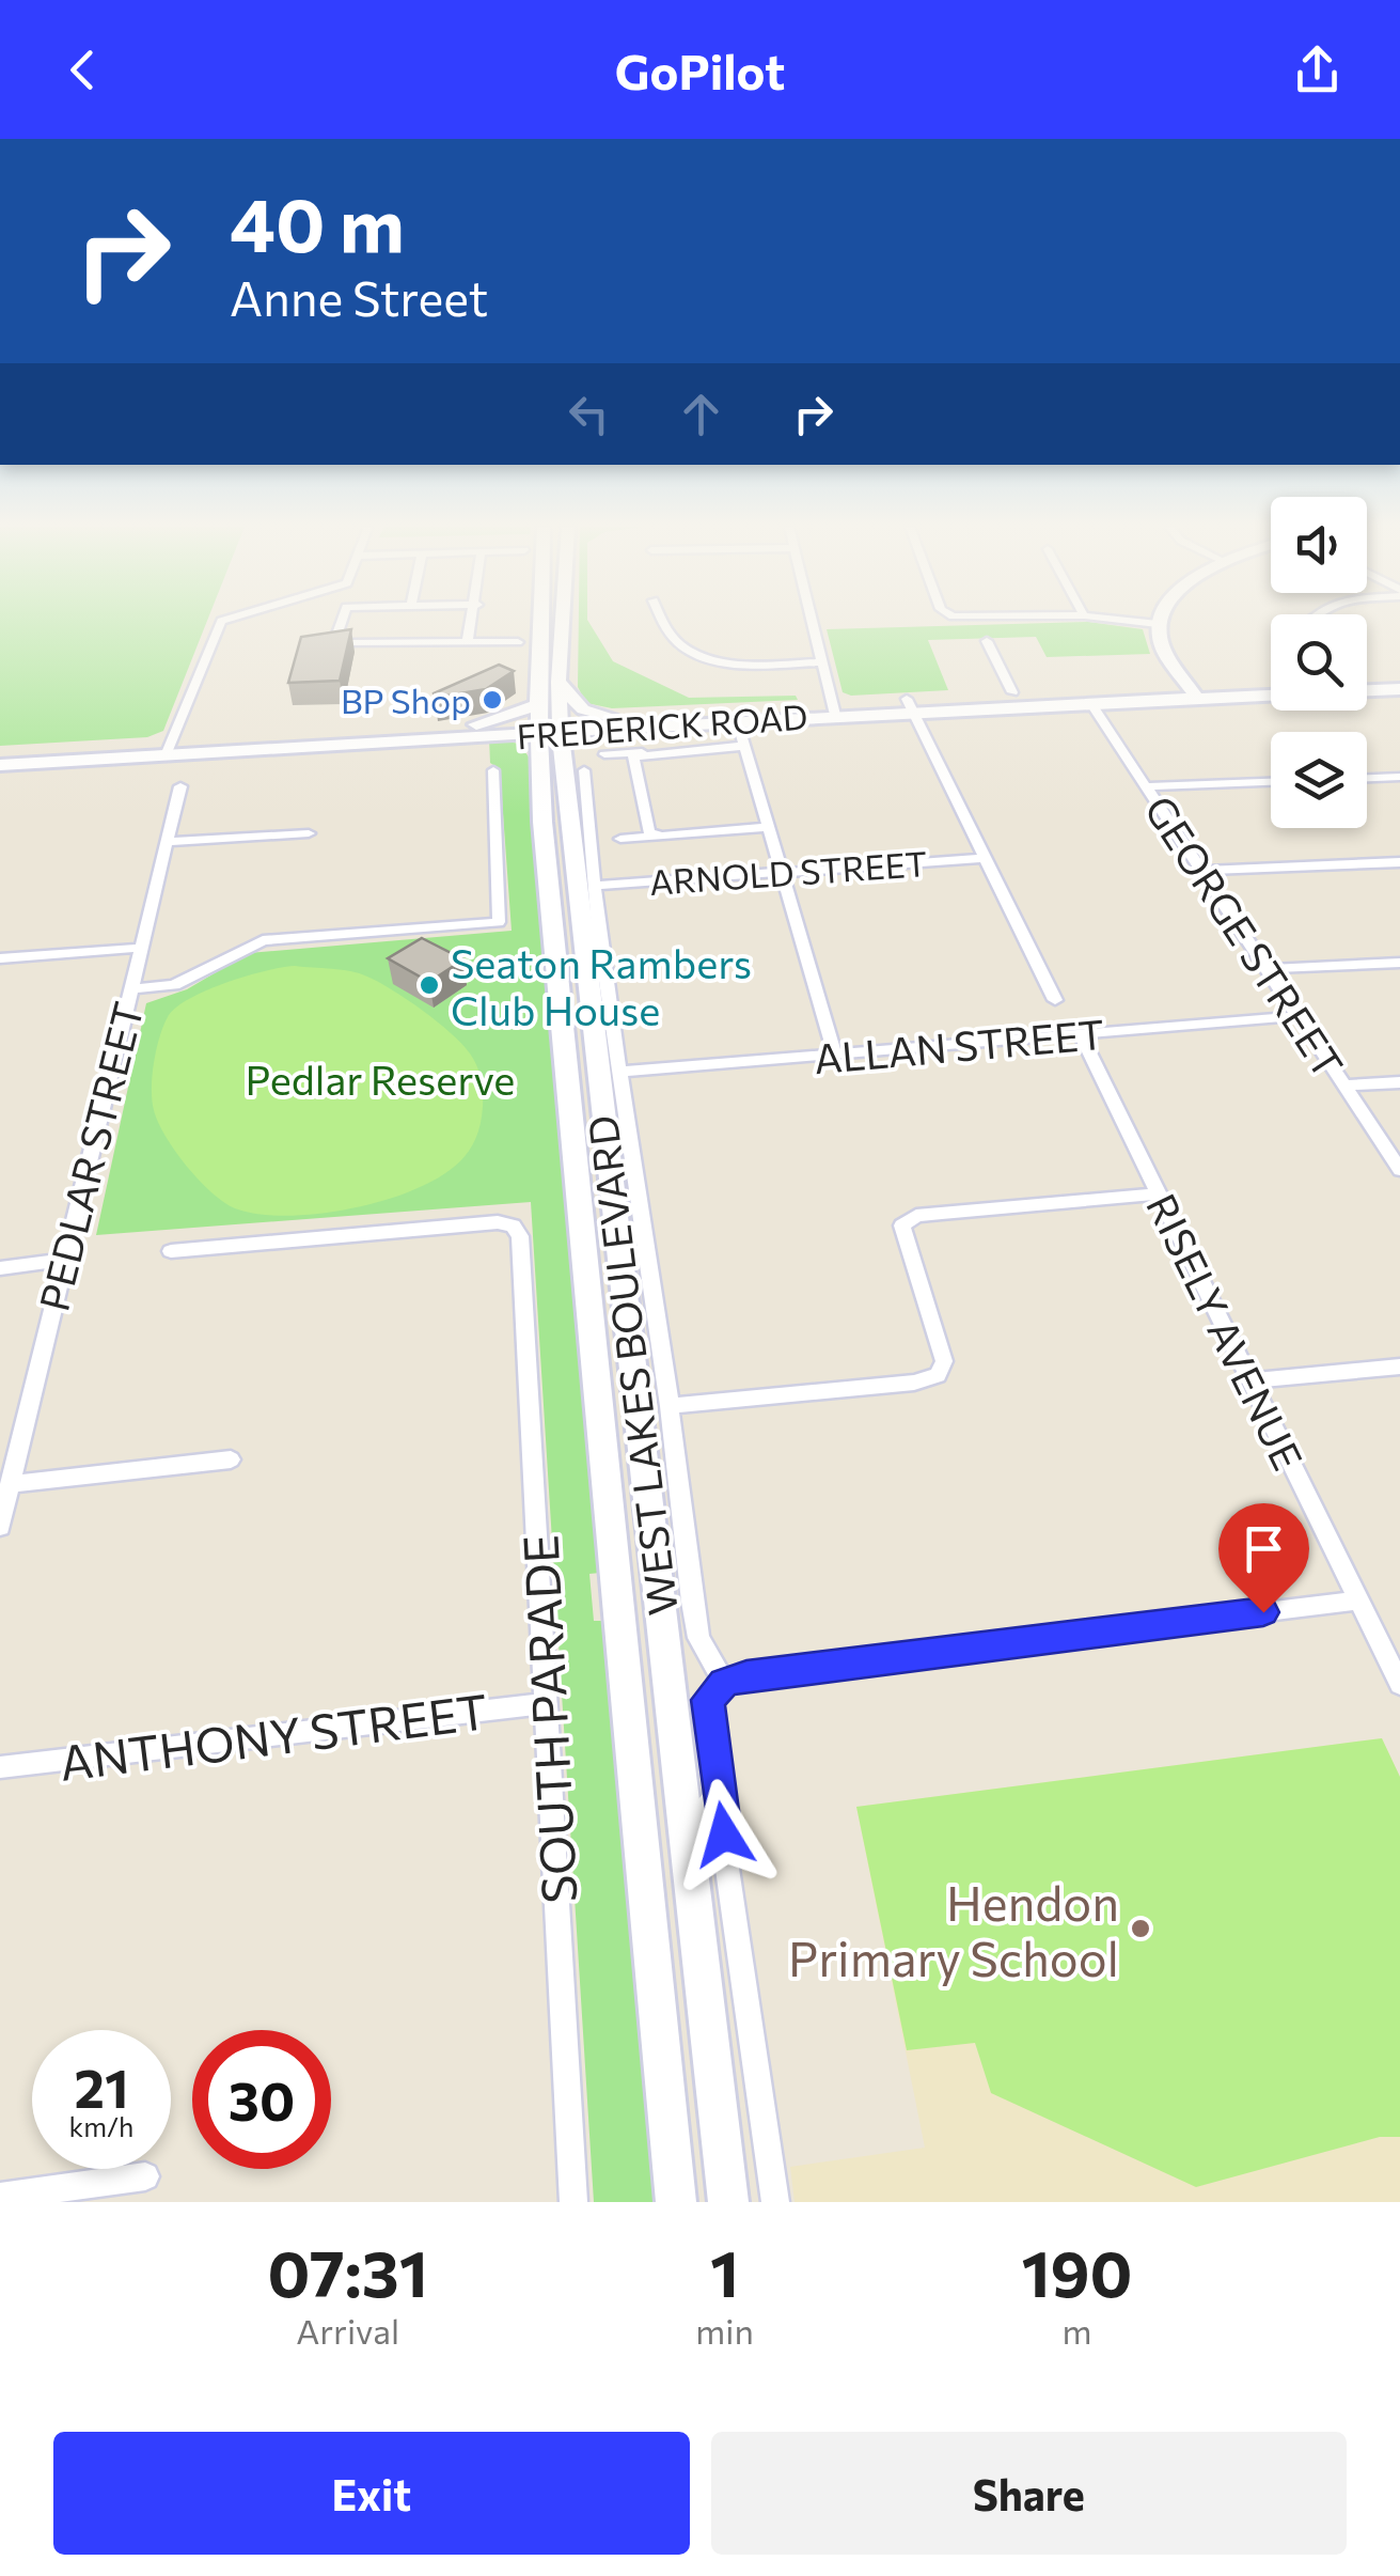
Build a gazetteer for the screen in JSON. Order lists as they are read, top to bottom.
{
  "streets": {
    "main road": ["FREDERICK ROAD", "WEST LAKES BOULEVARD"],
    "street": [
      "ARNOLD STREET",
      "GEORGE STREET",
      "ALLAN STREET",
      "PEDLAR STREET",
      "RISELY AVENUE",
      "SOUTH PARADE",
      "ANTHONY STREET"
    ]
  },
  "crossings": [
    ["FREDERICK ROAD", "GEORGE STREET"],
    ["FREDERICK ROAD", "WEST LAKES BOULEVARD"],
    ["GEORGE STREET", "ALLAN STREET"],
    ["ALLAN STREET", "RISELY AVENUE"],
    ["SOUTH PARADE", "ANTHONY STREET"]
  ],
  "parks": ["Pedlar Reserve"],
  "places": ["BP Shop", "Seaton Rambers Club House", "Hendon Primary School"],
  "page": {
    "header": "GoPilot",
    "turn": ["40 m", "Anne Street"],
    "speed": "21 km/h",
    "limit": "30",
    "eta": [
      "07:31",
      "Arrival",
      "1",
      "min",
      "190",
      "m"
    ],
    "buttons": ["Exit", "Share"]
  }
}
